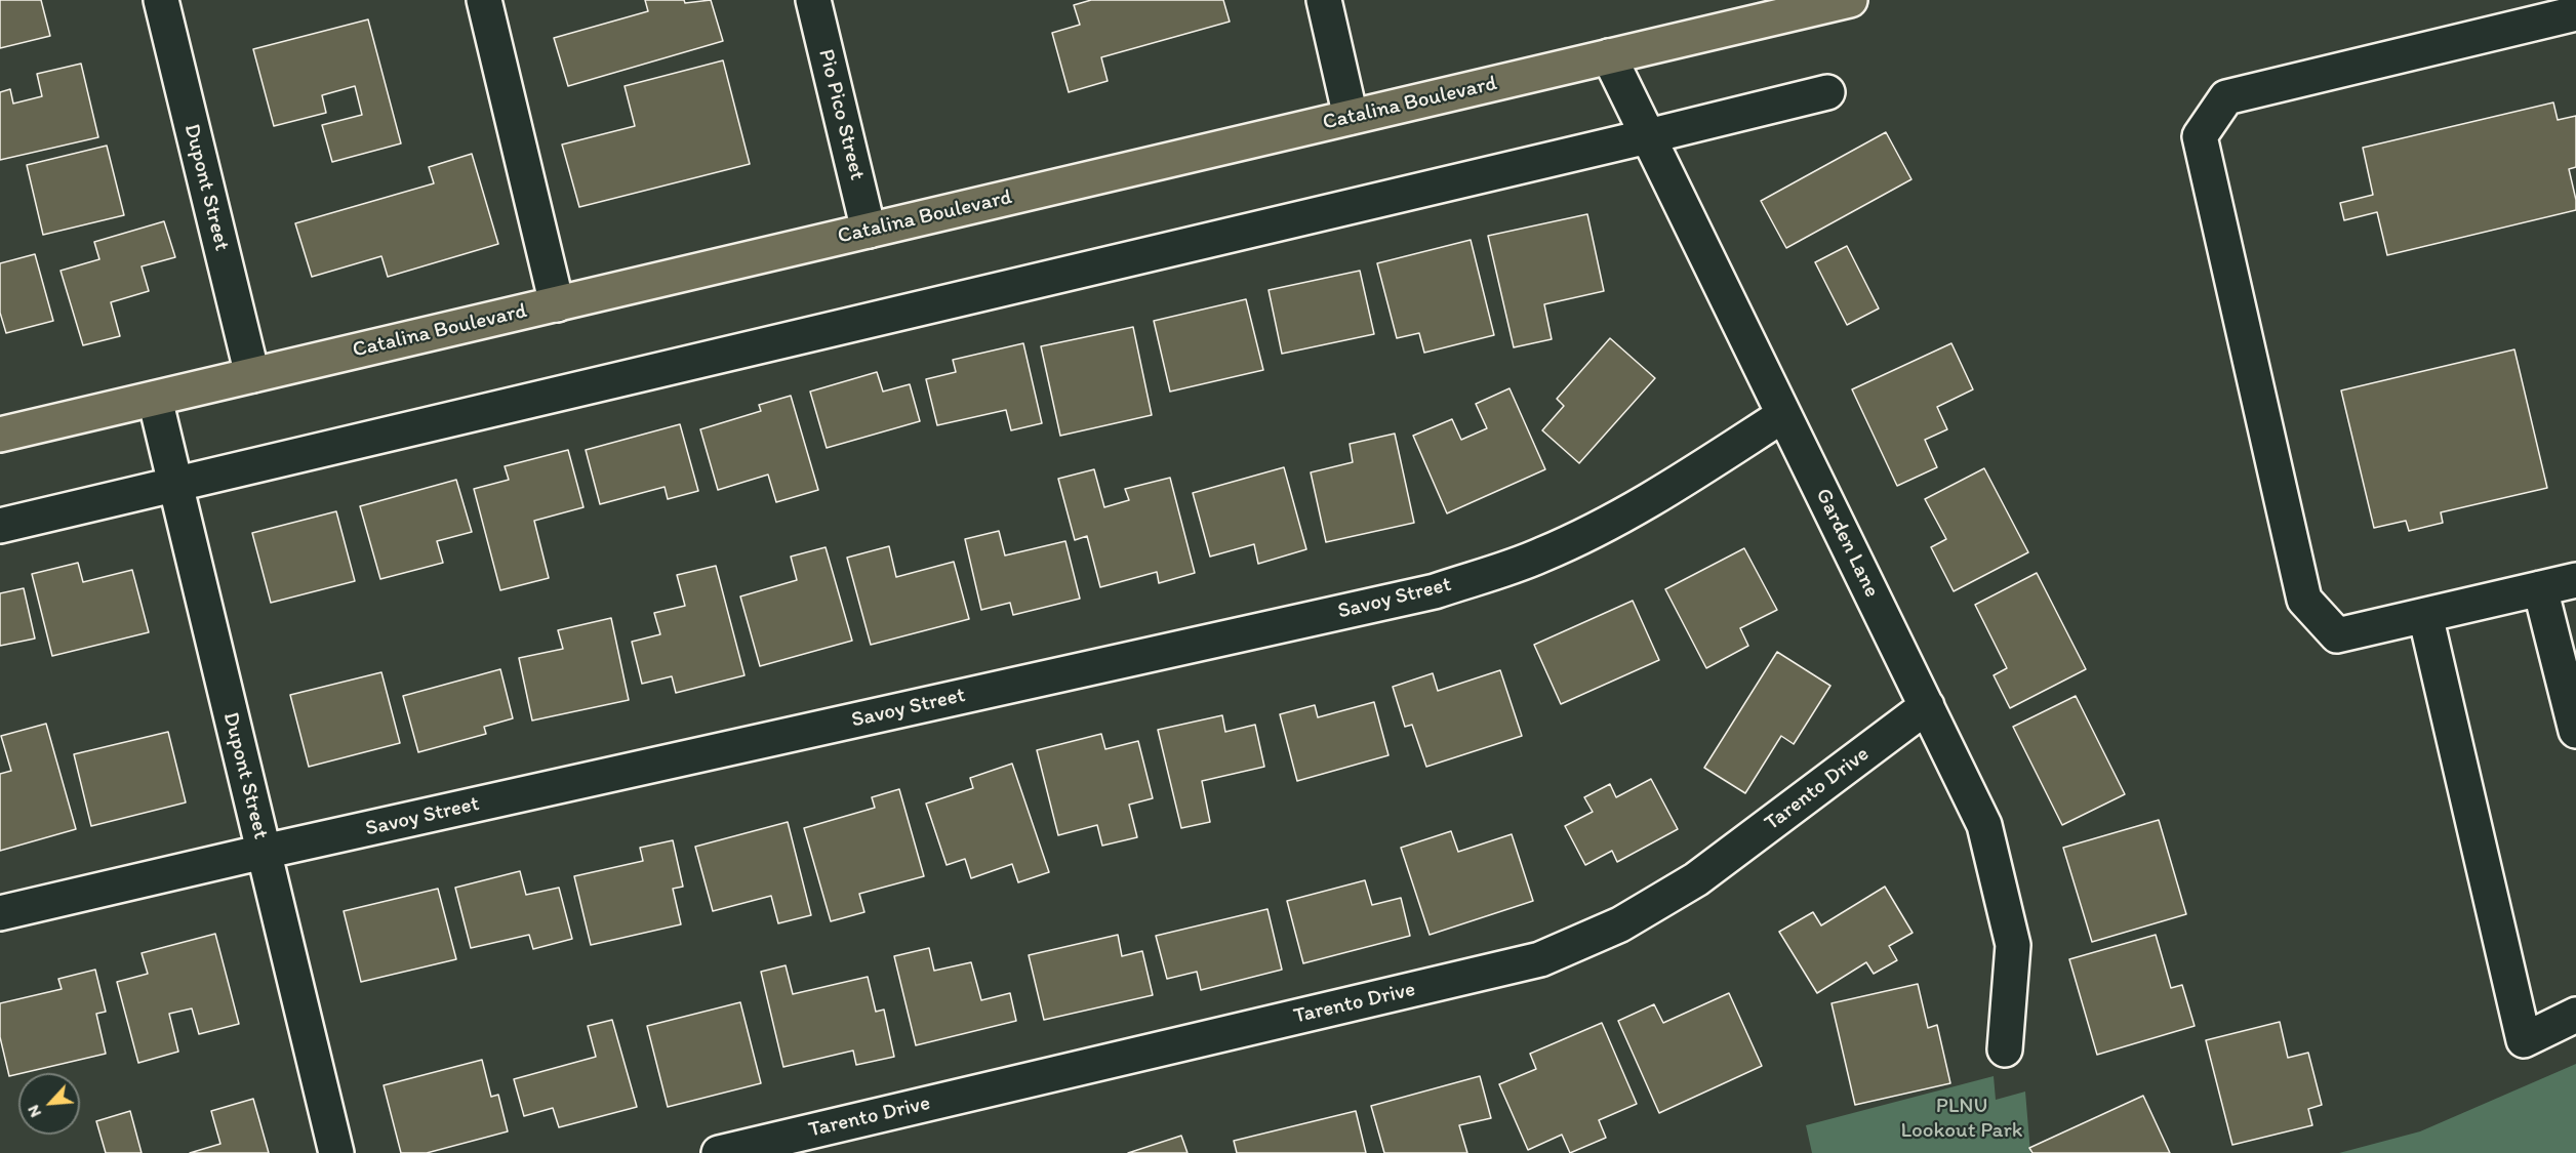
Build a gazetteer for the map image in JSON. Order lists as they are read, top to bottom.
{
  "streets": {
    "main road": ["Catalina Boulevard"],
    "street": [
      "Pio Pico Street",
      "Dupont Street",
      "Garden Lane",
      "Savoy Street",
      "Tarento Drive"
    ]
  },
  "crossings": [
    ["Catalina Boulevard", "Pio Pico Street"],
    ["Catalina Boulevard", "Dupont Street"],
    ["Catalina Boulevard", "Garden Lane"],
    ["Dupont Street", "Savoy Street"],
    ["Garden Lane", "Savoy Street"],
    ["Garden Lane", "Tarento Drive"]
  ],
  "parks": ["PLNU Lookout Park"],
  "north": "bottom left"
}
